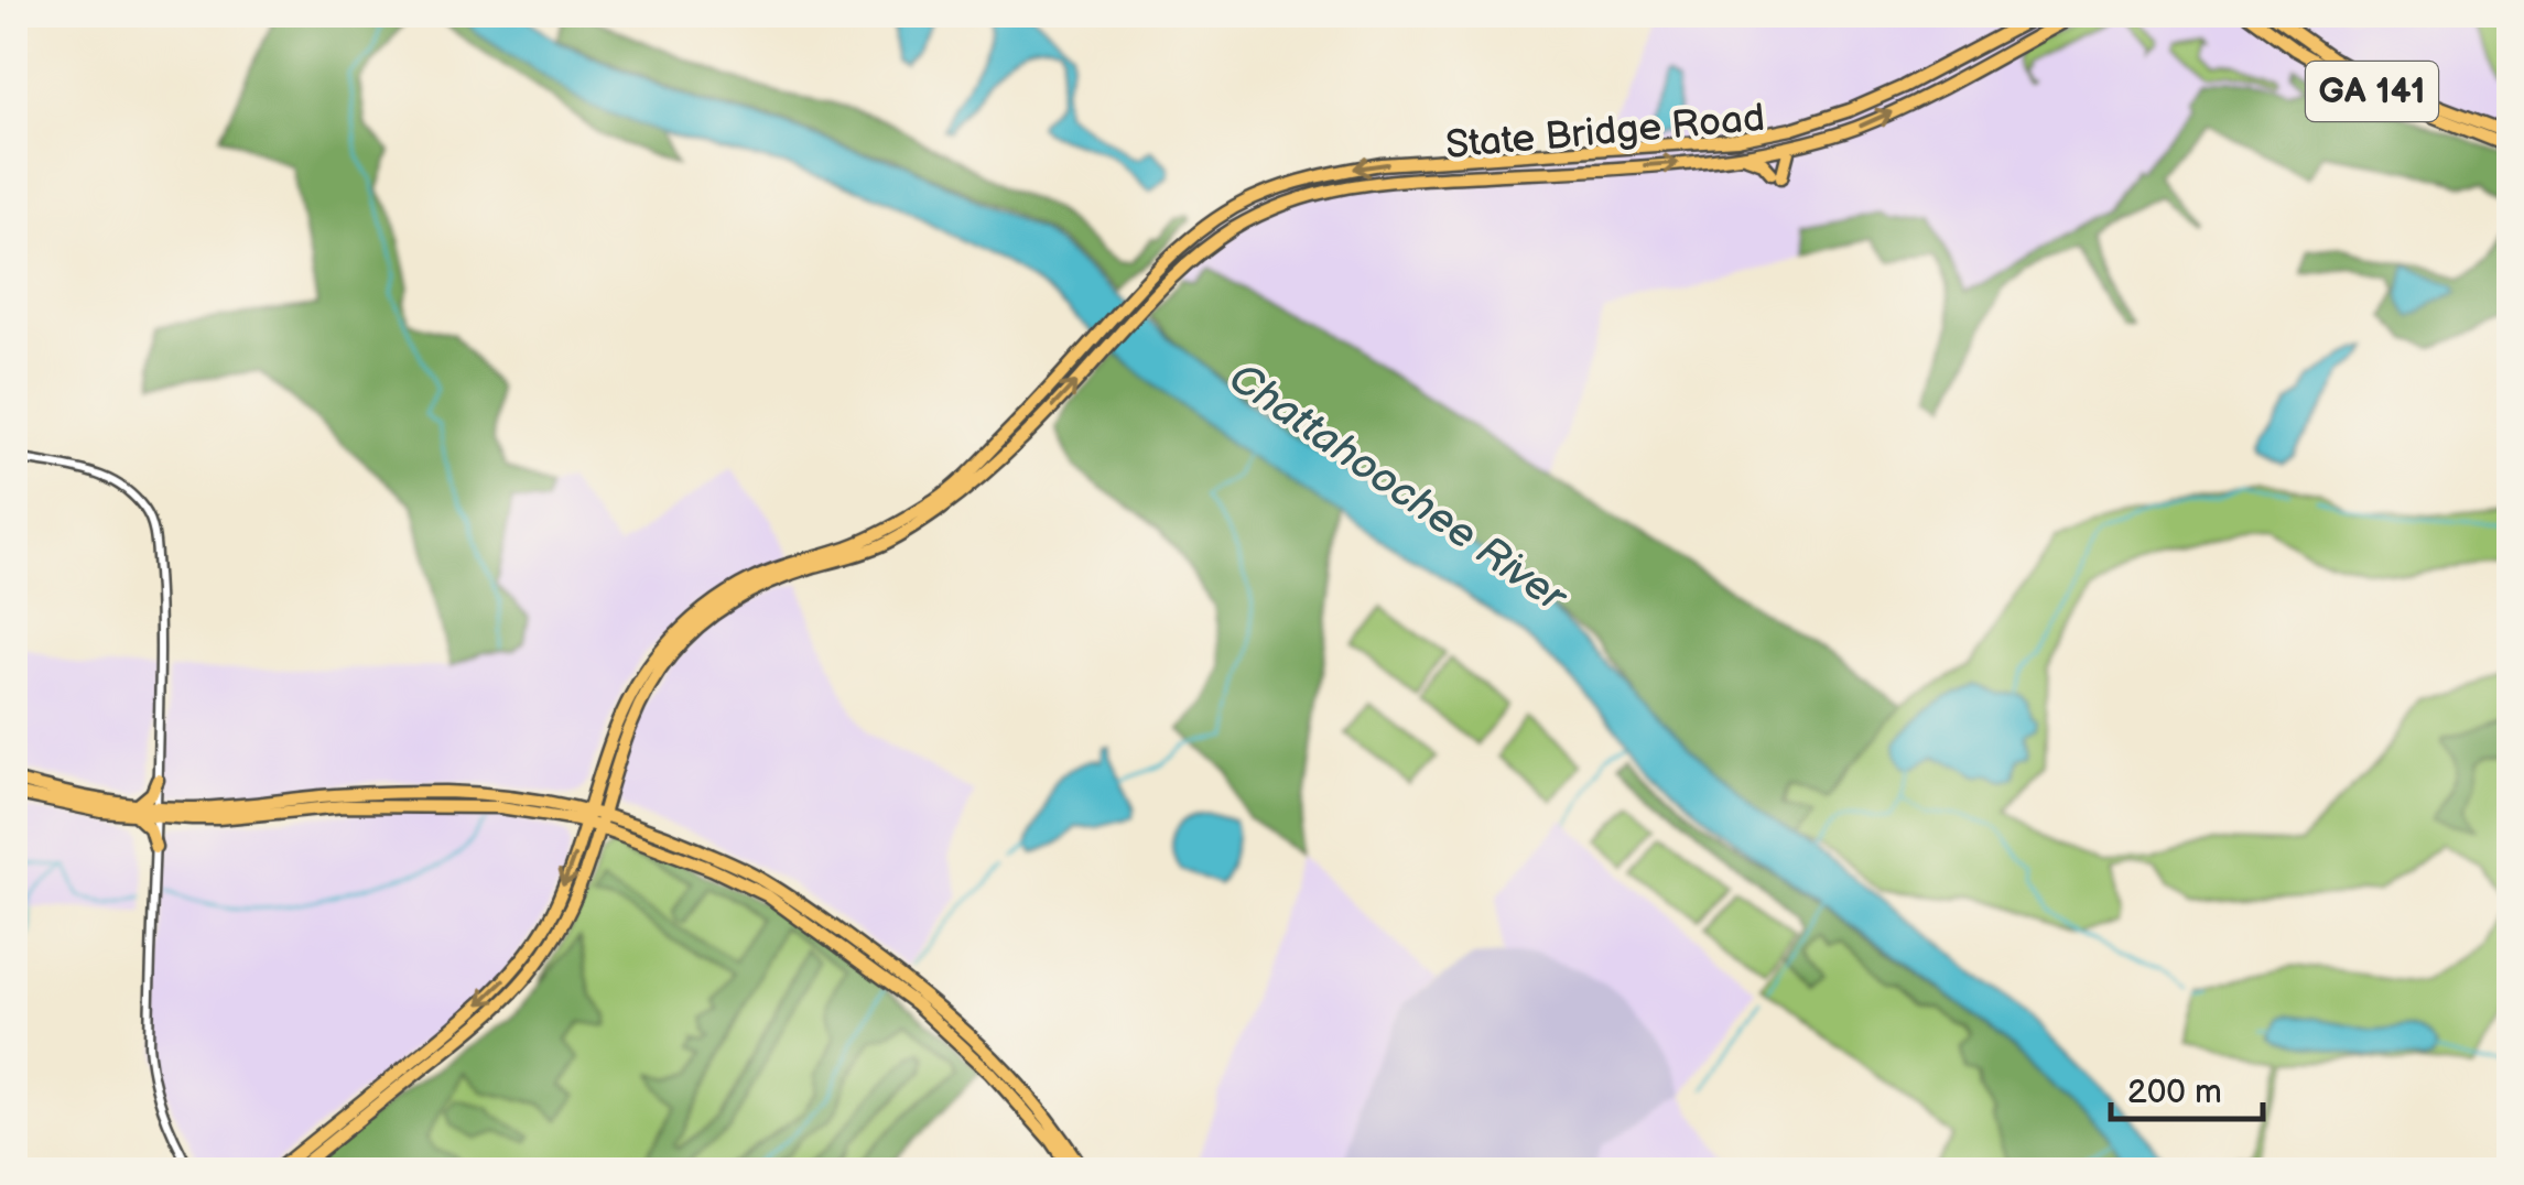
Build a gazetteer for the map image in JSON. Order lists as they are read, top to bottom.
{
  "streets": {
    "highway": ["GA 141", "State Bridge Road"]
  },
  "water": ["Chattahoochee River"],
  "scale_bar": "200 m"
}
